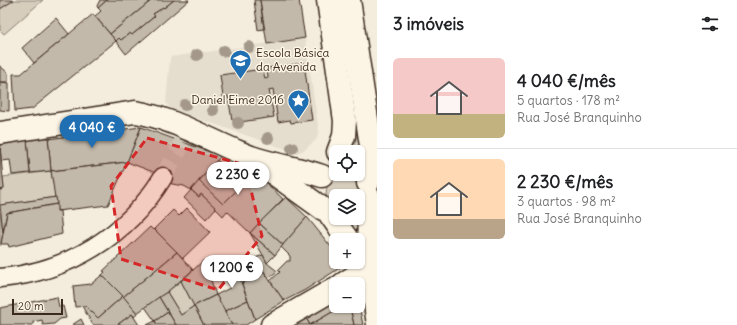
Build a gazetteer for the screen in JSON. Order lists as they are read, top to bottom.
{
  "places": {
    "school or university": ["Escola Básica da Avenida"],
    "place": ["Daniel Eime 2016"]
  },
  "scale_bar": "20 m",
  "page": {
    "heading": "3 imóveis",
    "list": [
      {
        "name": "4 040 €/mês",
        "note": "5 quartos · 178 m² · Rua José Branquinho"
      },
      {
        "name": "2 230 €/mês",
        "note": "3 quartos · 98 m² · Rua José Branquinho"
      }
    ],
    "price": ["4 040 €", "2 230 €", "1 200 €"],
    "map_buttons": ["+", "−"],
    "scale": "20 m"
  }
}
